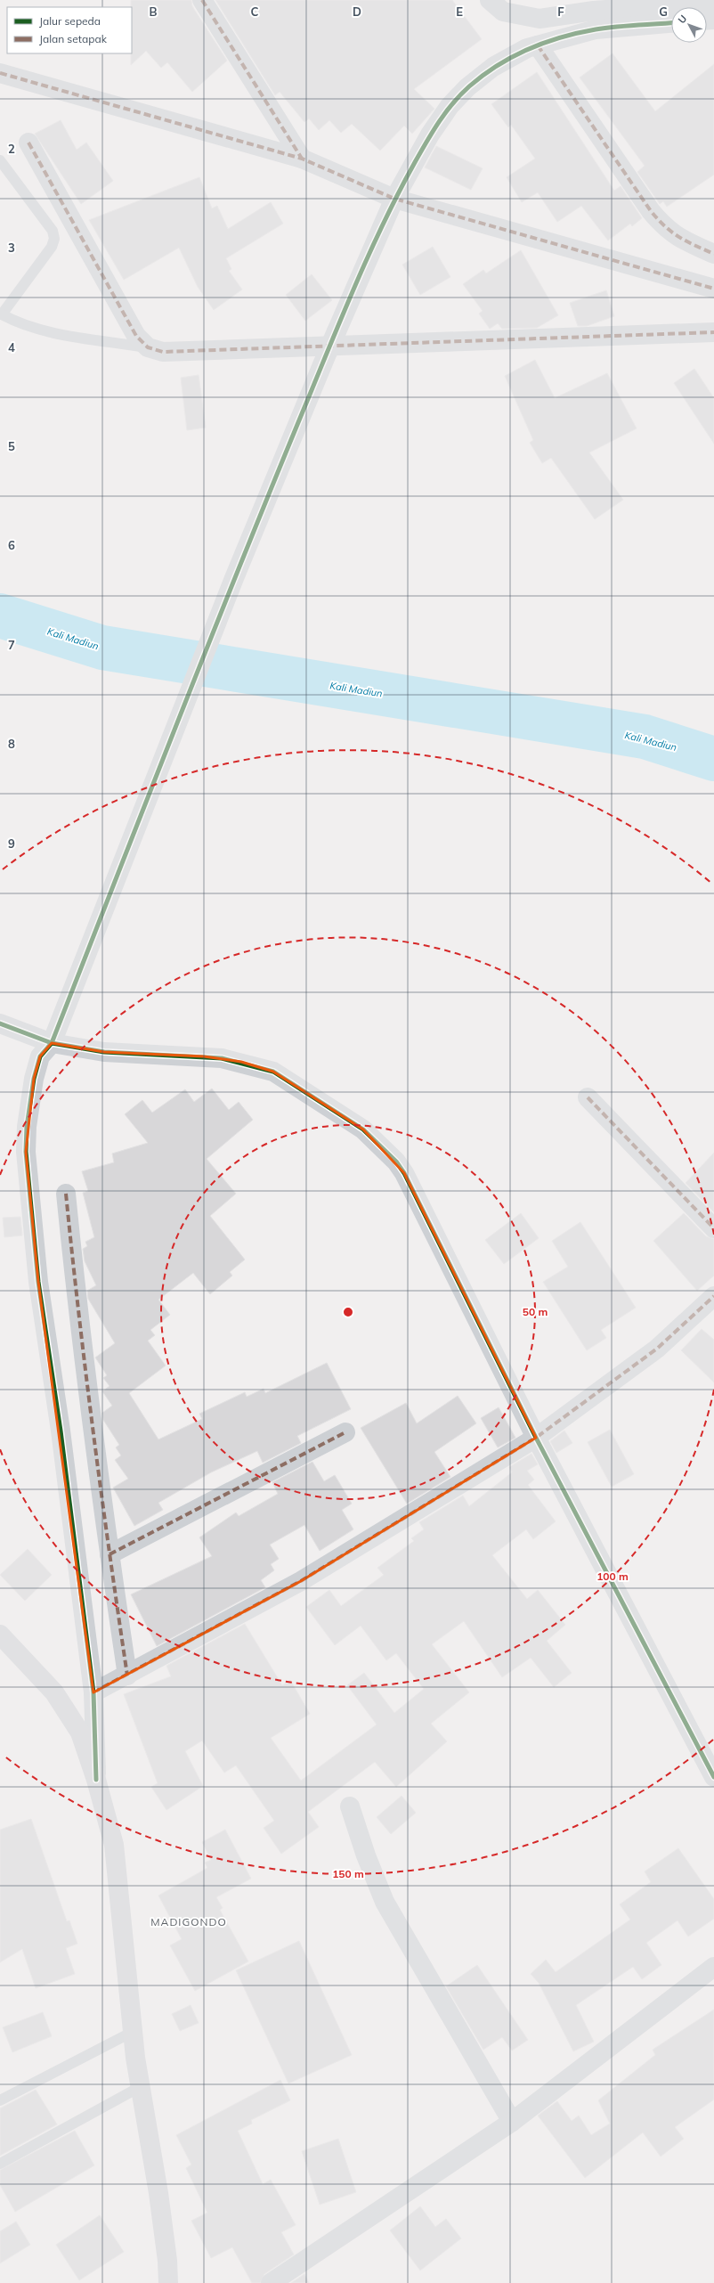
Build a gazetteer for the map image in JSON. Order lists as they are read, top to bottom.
{
  "districts": ["MADIGONDO"],
  "water": ["Kali Madiun"],
  "legend": ["Jalur sepeda", "Jalan setapak"],
  "north": "top left",
  "grid": {
    "columns": [
      "B",
      "C",
      "D",
      "E",
      "F",
      "G"
    ],
    "rows": [
      "2",
      "3",
      "4",
      "5",
      "6",
      "7",
      "8",
      "9"
    ]
  },
  "rings": ["50 m", "100 m", "150 m"]
}
